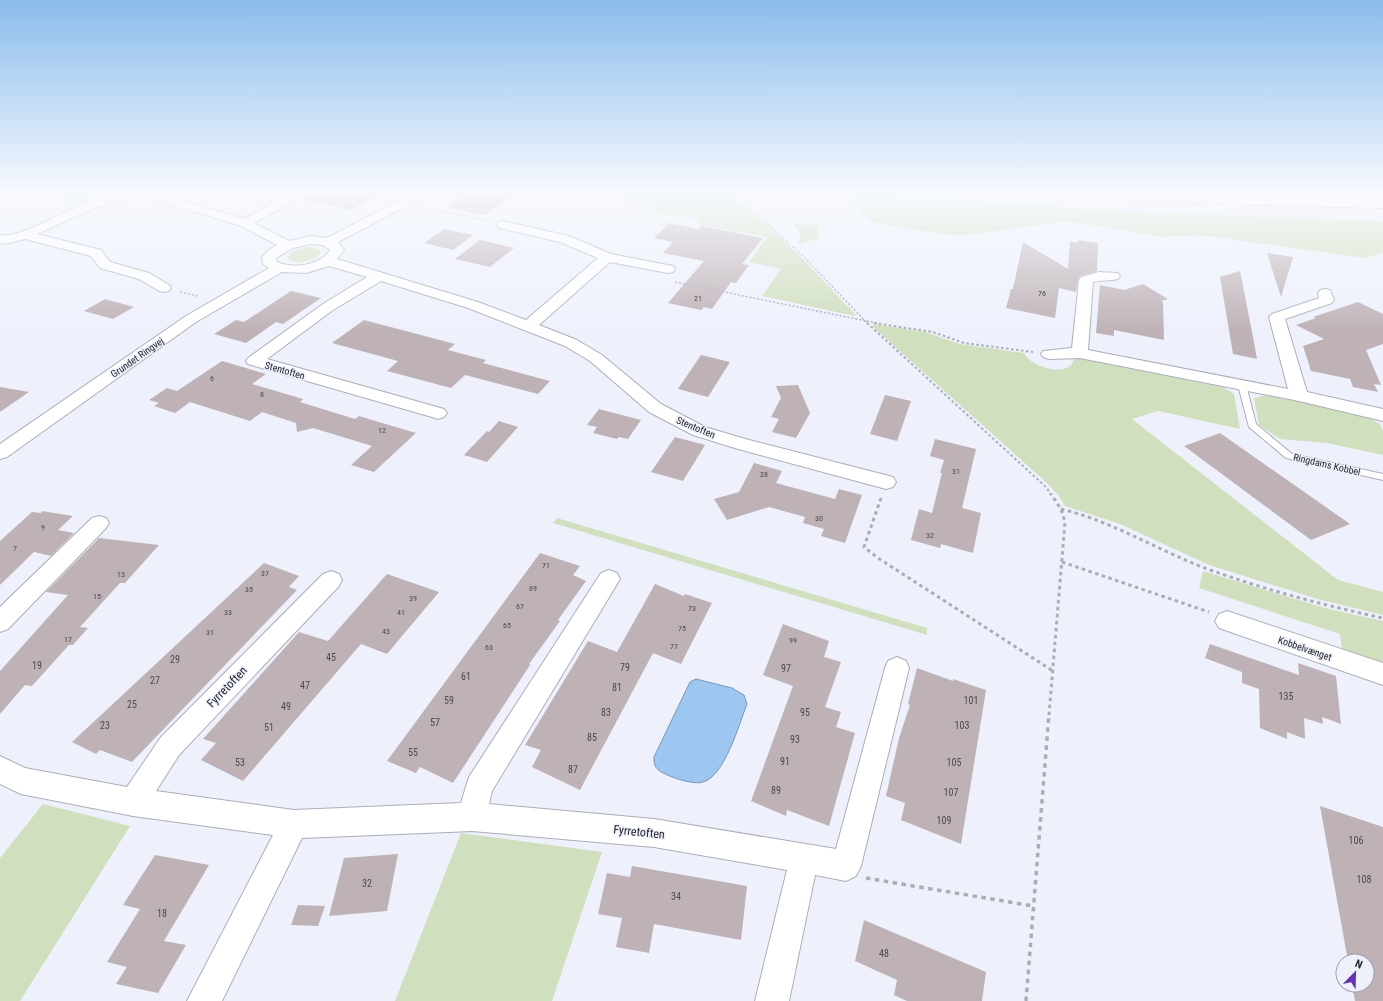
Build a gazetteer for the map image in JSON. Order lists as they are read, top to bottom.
{
  "streets": {
    "street": [
      "Grundet Ringvej",
      "Stentoften",
      "Kobbelvænget",
      "Fyrretoften"
    ],
    "lane": ["Ringdams Kobbel"]
  },
  "house_numbers": [
    "76",
    "21",
    "6",
    "8",
    "12",
    "31",
    "28",
    "30",
    "9",
    "32",
    "7",
    "71",
    "37",
    "13",
    "69",
    "35",
    "15",
    "39",
    "67",
    "73",
    "33",
    "41",
    "65",
    "75",
    "43",
    "31",
    "17",
    "99",
    "77",
    "63",
    "45",
    "29",
    "19",
    "79",
    "97",
    "61",
    "27",
    "47",
    "81",
    "135",
    "59",
    "101",
    "25",
    "49",
    "83",
    "95",
    "57",
    "23",
    "103",
    "51",
    "85",
    "93",
    "55",
    "91",
    "53",
    "105",
    "87",
    "89",
    "107",
    "109",
    "106",
    "108",
    "32",
    "34",
    "18",
    "48"
  ],
  "north": "top right"
}
